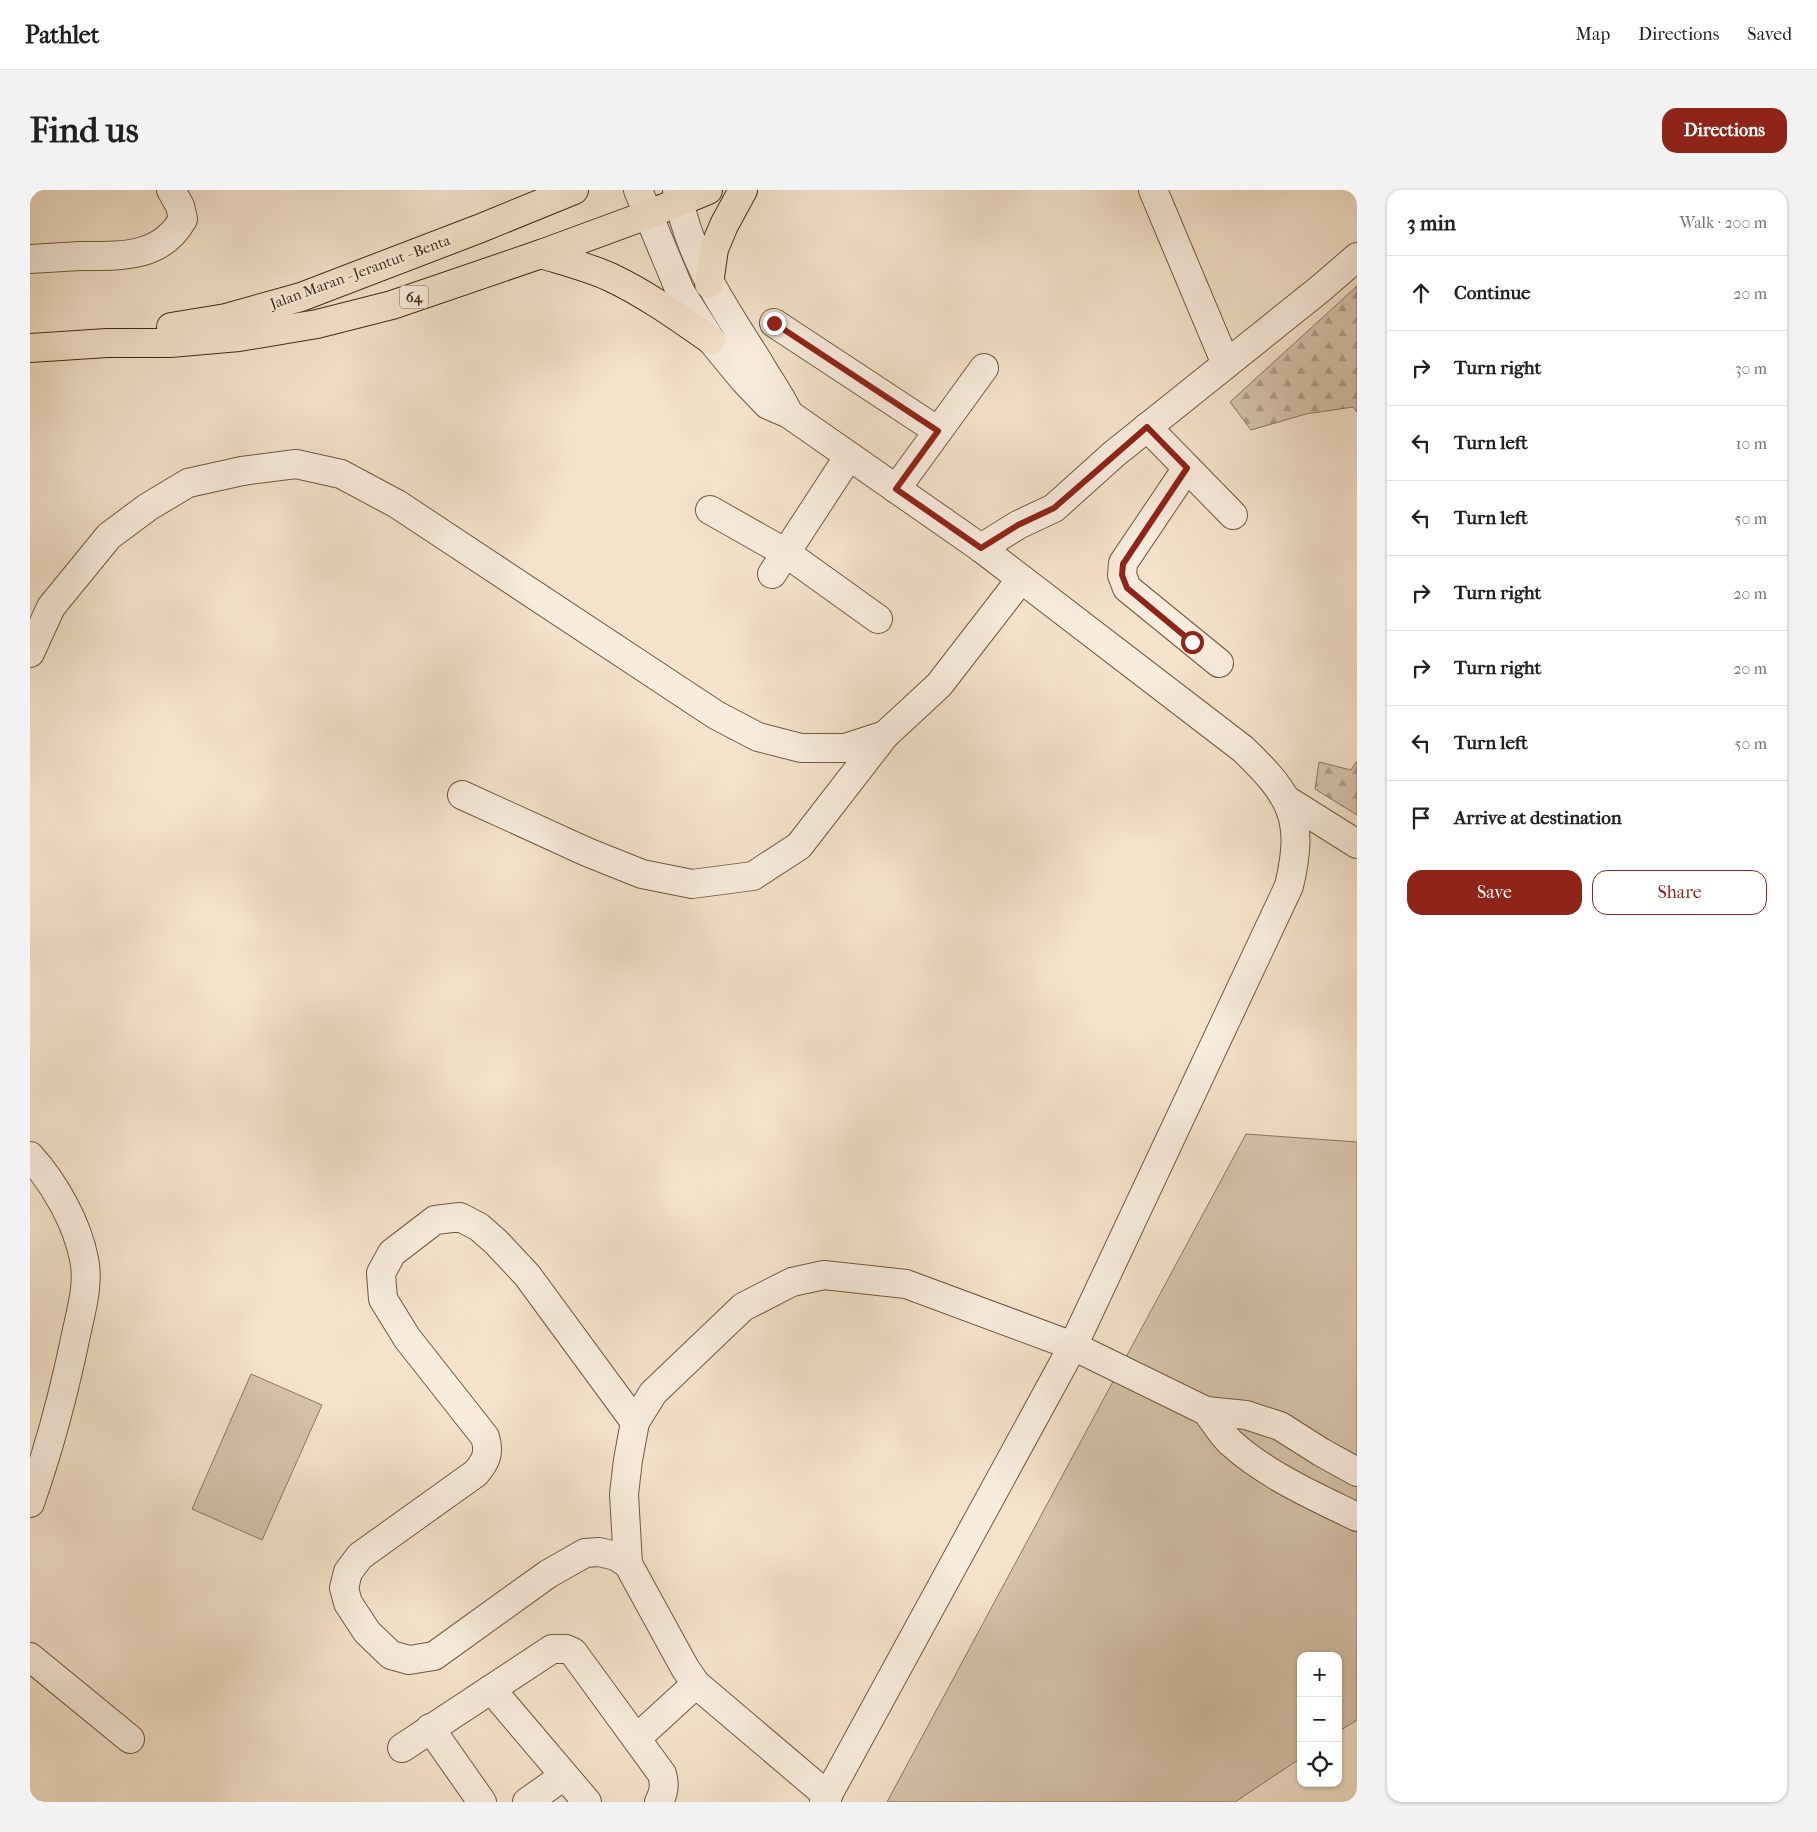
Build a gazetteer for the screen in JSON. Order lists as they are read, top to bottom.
{
  "streets": {
    "main road": ["Jalan Maran - Jerantut - Benta", "64"]
  },
  "crossings": [
    ["Jalan Maran - Jerantut - Benta", "64"]
  ],
  "page": {
    "header": "Pathlet",
    "nav": ["Map", "Directions", "Saved"],
    "buttons": [
      "Directions",
      ["Save", "Share"]
    ],
    "title": "Find us",
    "heading": ["3 min", "Walk · 200 m"],
    "list": [
      ["Continue", "20 m"],
      ["Turn right", "30 m"],
      ["Turn left", "10 m"],
      ["Turn left", "50 m"],
      ["Turn right", "20 m"],
      ["Turn right", "20 m"],
      ["Turn left", "50 m"],
      "Arrive at destination"
    ],
    "map_buttons": ["+", "−"]
  }
}
